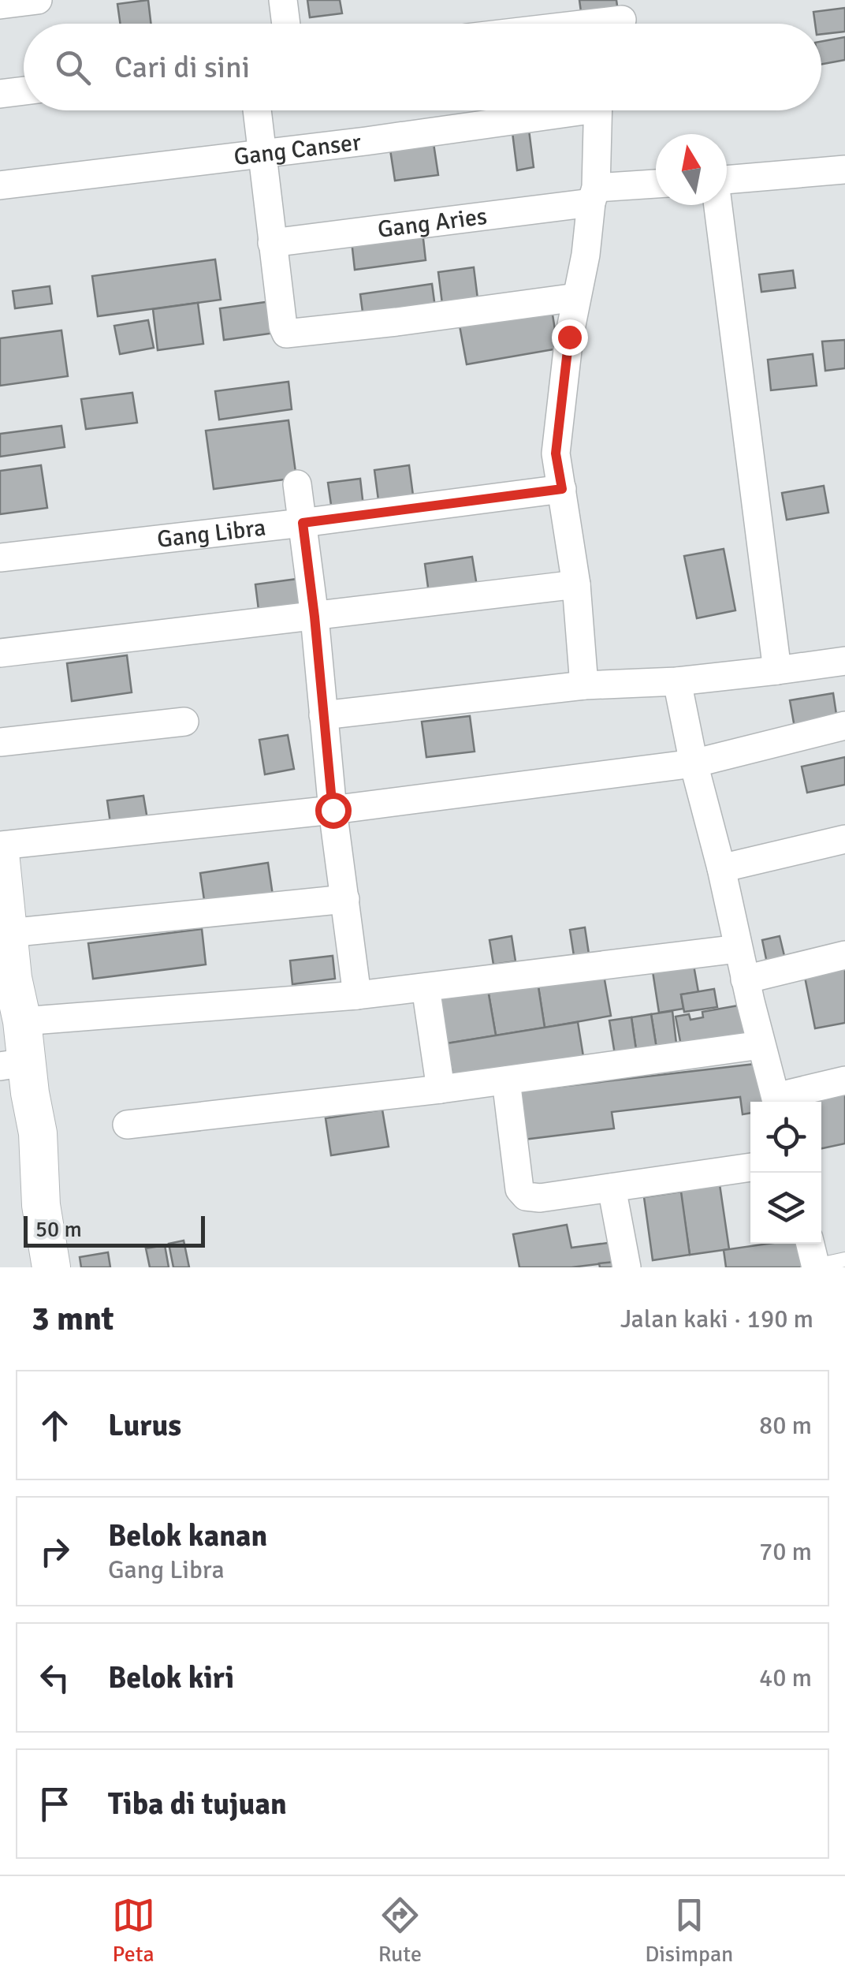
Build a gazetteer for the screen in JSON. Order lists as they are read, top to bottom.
{
  "streets": {
    "street": ["Gang Canser", "Gang Aries", "Gang Libra"]
  },
  "scale_bar": "50 m",
  "north": "top",
  "page": {
    "search": "Cari di sini",
    "scale": "50 m",
    "heading": ["3 mnt", "Jalan kaki · 190 m"],
    "list": [
      ["Lurus", "80 m"],
      ["Belok kanan", "Gang Libra", "70 m"],
      ["Belok kiri", "40 m"],
      "Tiba di tujuan"
    ],
    "nav": ["Peta", "Rute", "Disimpan"]
  }
}
